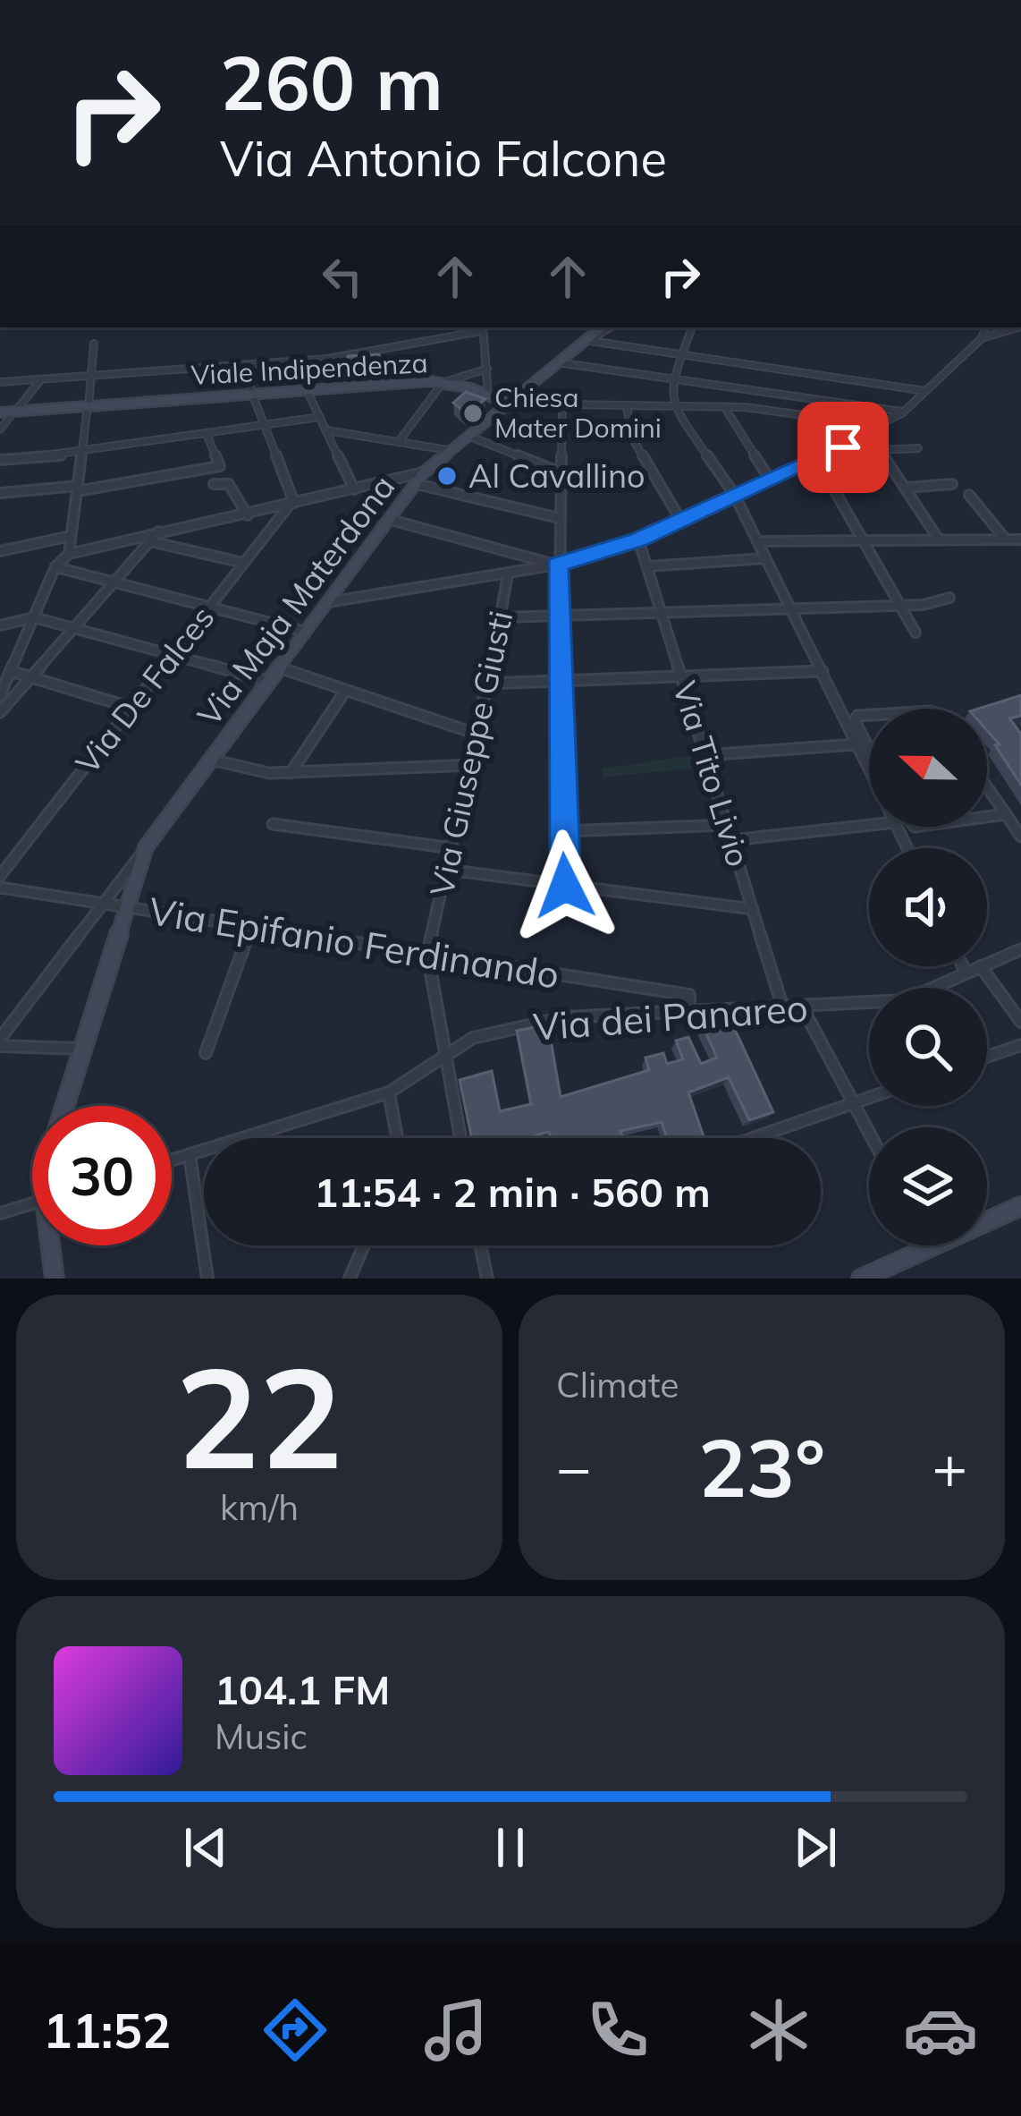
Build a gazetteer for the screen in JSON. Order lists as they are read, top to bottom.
{
  "streets": {
    "main road": ["Viale Indipendenza", "Via Maja Materdona"],
    "street": [
      "Via De Falces",
      "Via Giuseppe Giusti",
      "Via Tito Livio",
      "Via Epifanio Ferdinando",
      "Via dei Panareo"
    ]
  },
  "crossings": [
    ["Viale Indipendenza", "Via Maja Materdona"],
    ["Via Maja Materdona", "Via Epifanio Ferdinando"],
    ["Via Giuseppe Giusti", "Via Epifanio Ferdinando"],
    ["Via Giuseppe Giusti", "Via dei Panareo"],
    ["Via Tito Livio", "Via dei Panareo"],
    ["Via Epifanio Ferdinando", "Via dei Panareo"]
  ],
  "places": ["Chiesa Mater Domini", "Al Cavallino"],
  "north": "left",
  "page": {
    "turn": ["260 m", "Via Antonio Falcone"],
    "limit": "30",
    "trip": "11:54 · 2 min · 560 m",
    "tile": [
      ["22", "km/h"],
      "Climate"
    ],
    "heat": ["−", "23°", "+"],
    "song": ["104.1 FM", "Music"],
    "tabs": "11:52"
  }
}
